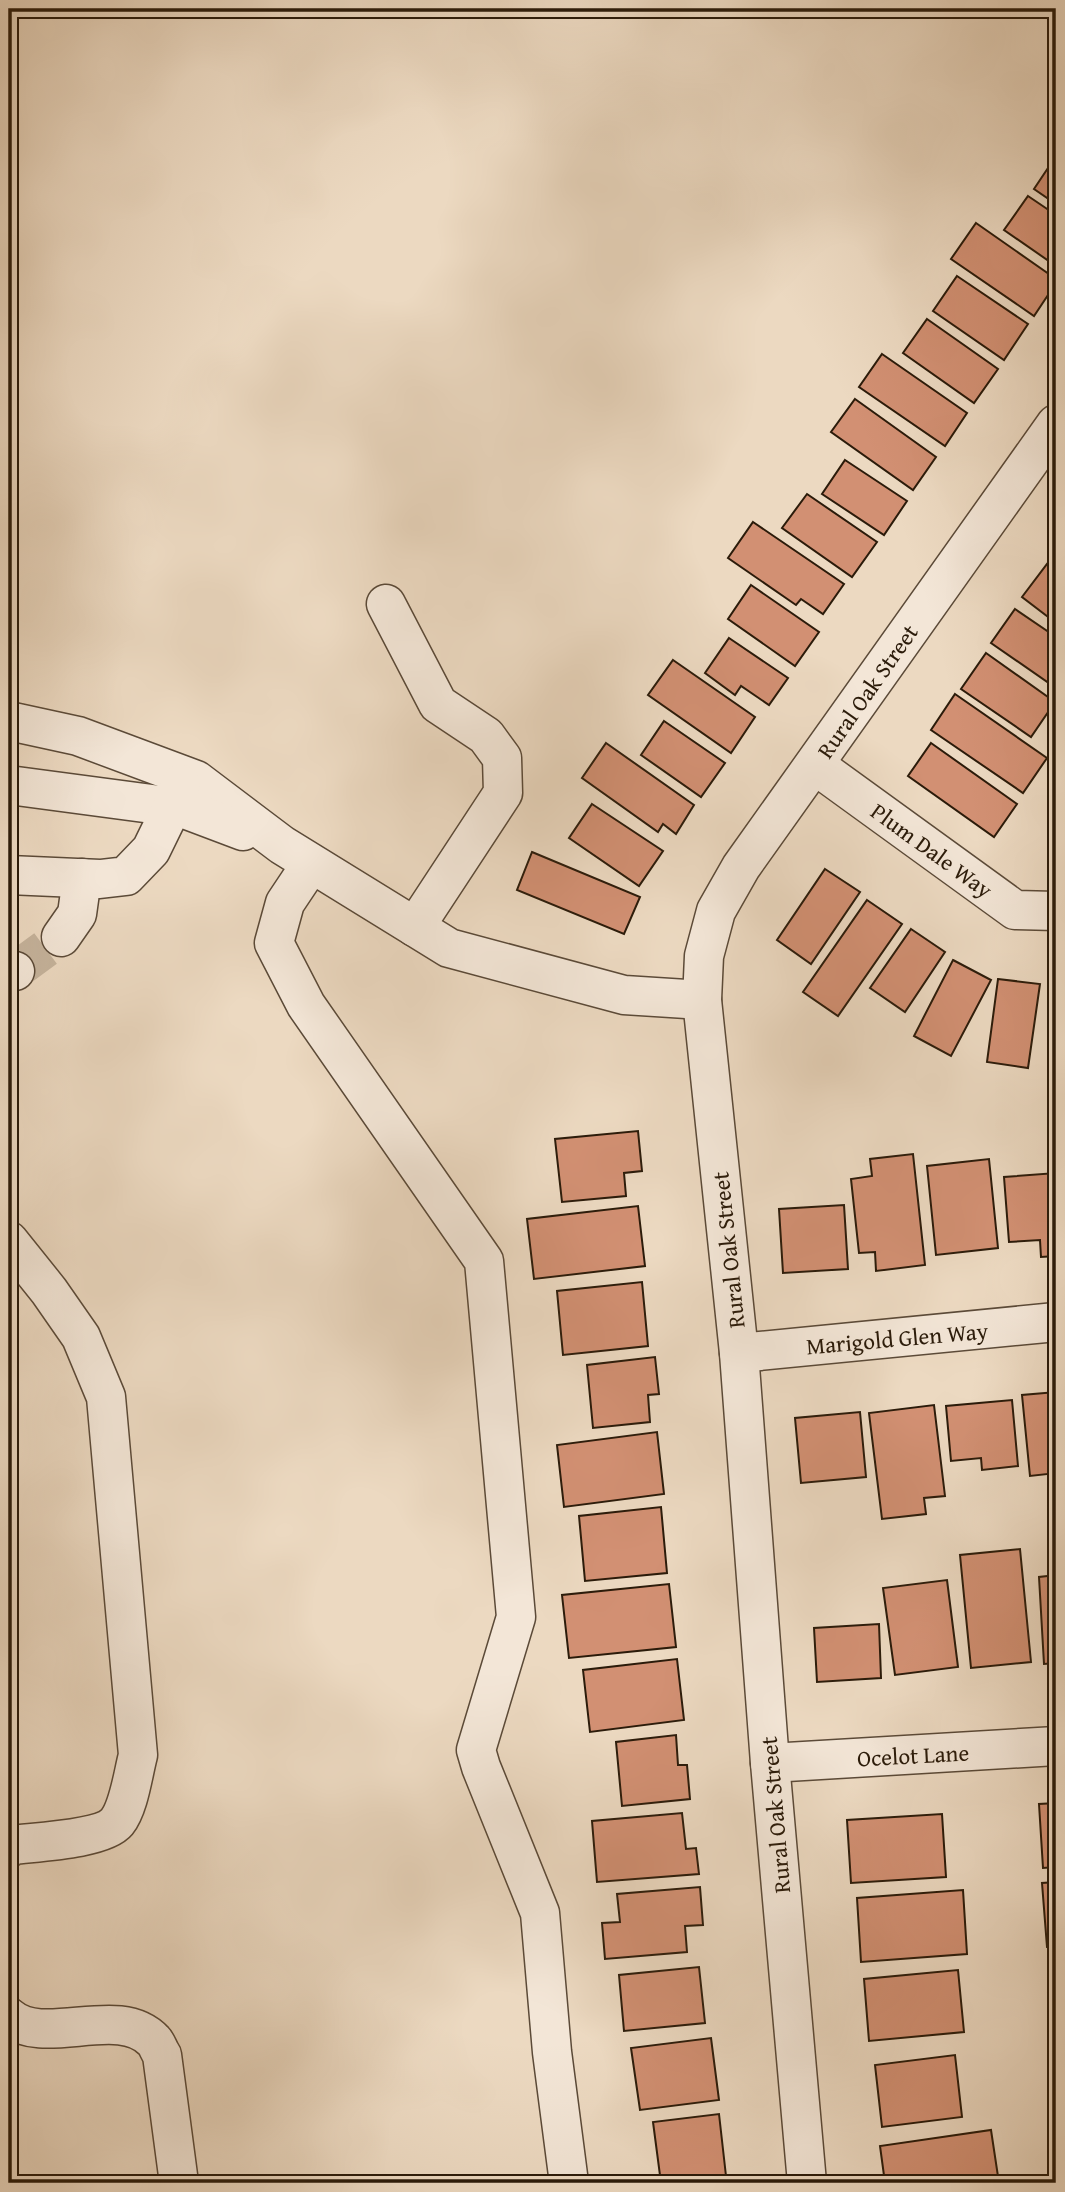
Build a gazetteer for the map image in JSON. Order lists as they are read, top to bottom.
{
  "streets": {
    "street": [
      "Rural Oak Street",
      "Plum Dale Way",
      "Marigold Glen Way",
      "Ocelot Lane"
    ]
  },
  "crossings": [
    ["Rural Oak Street", "Plum Dale Way"],
    ["Rural Oak Street", "Marigold Glen Way"],
    ["Rural Oak Street", "Ocelot Lane"]
  ]
}
